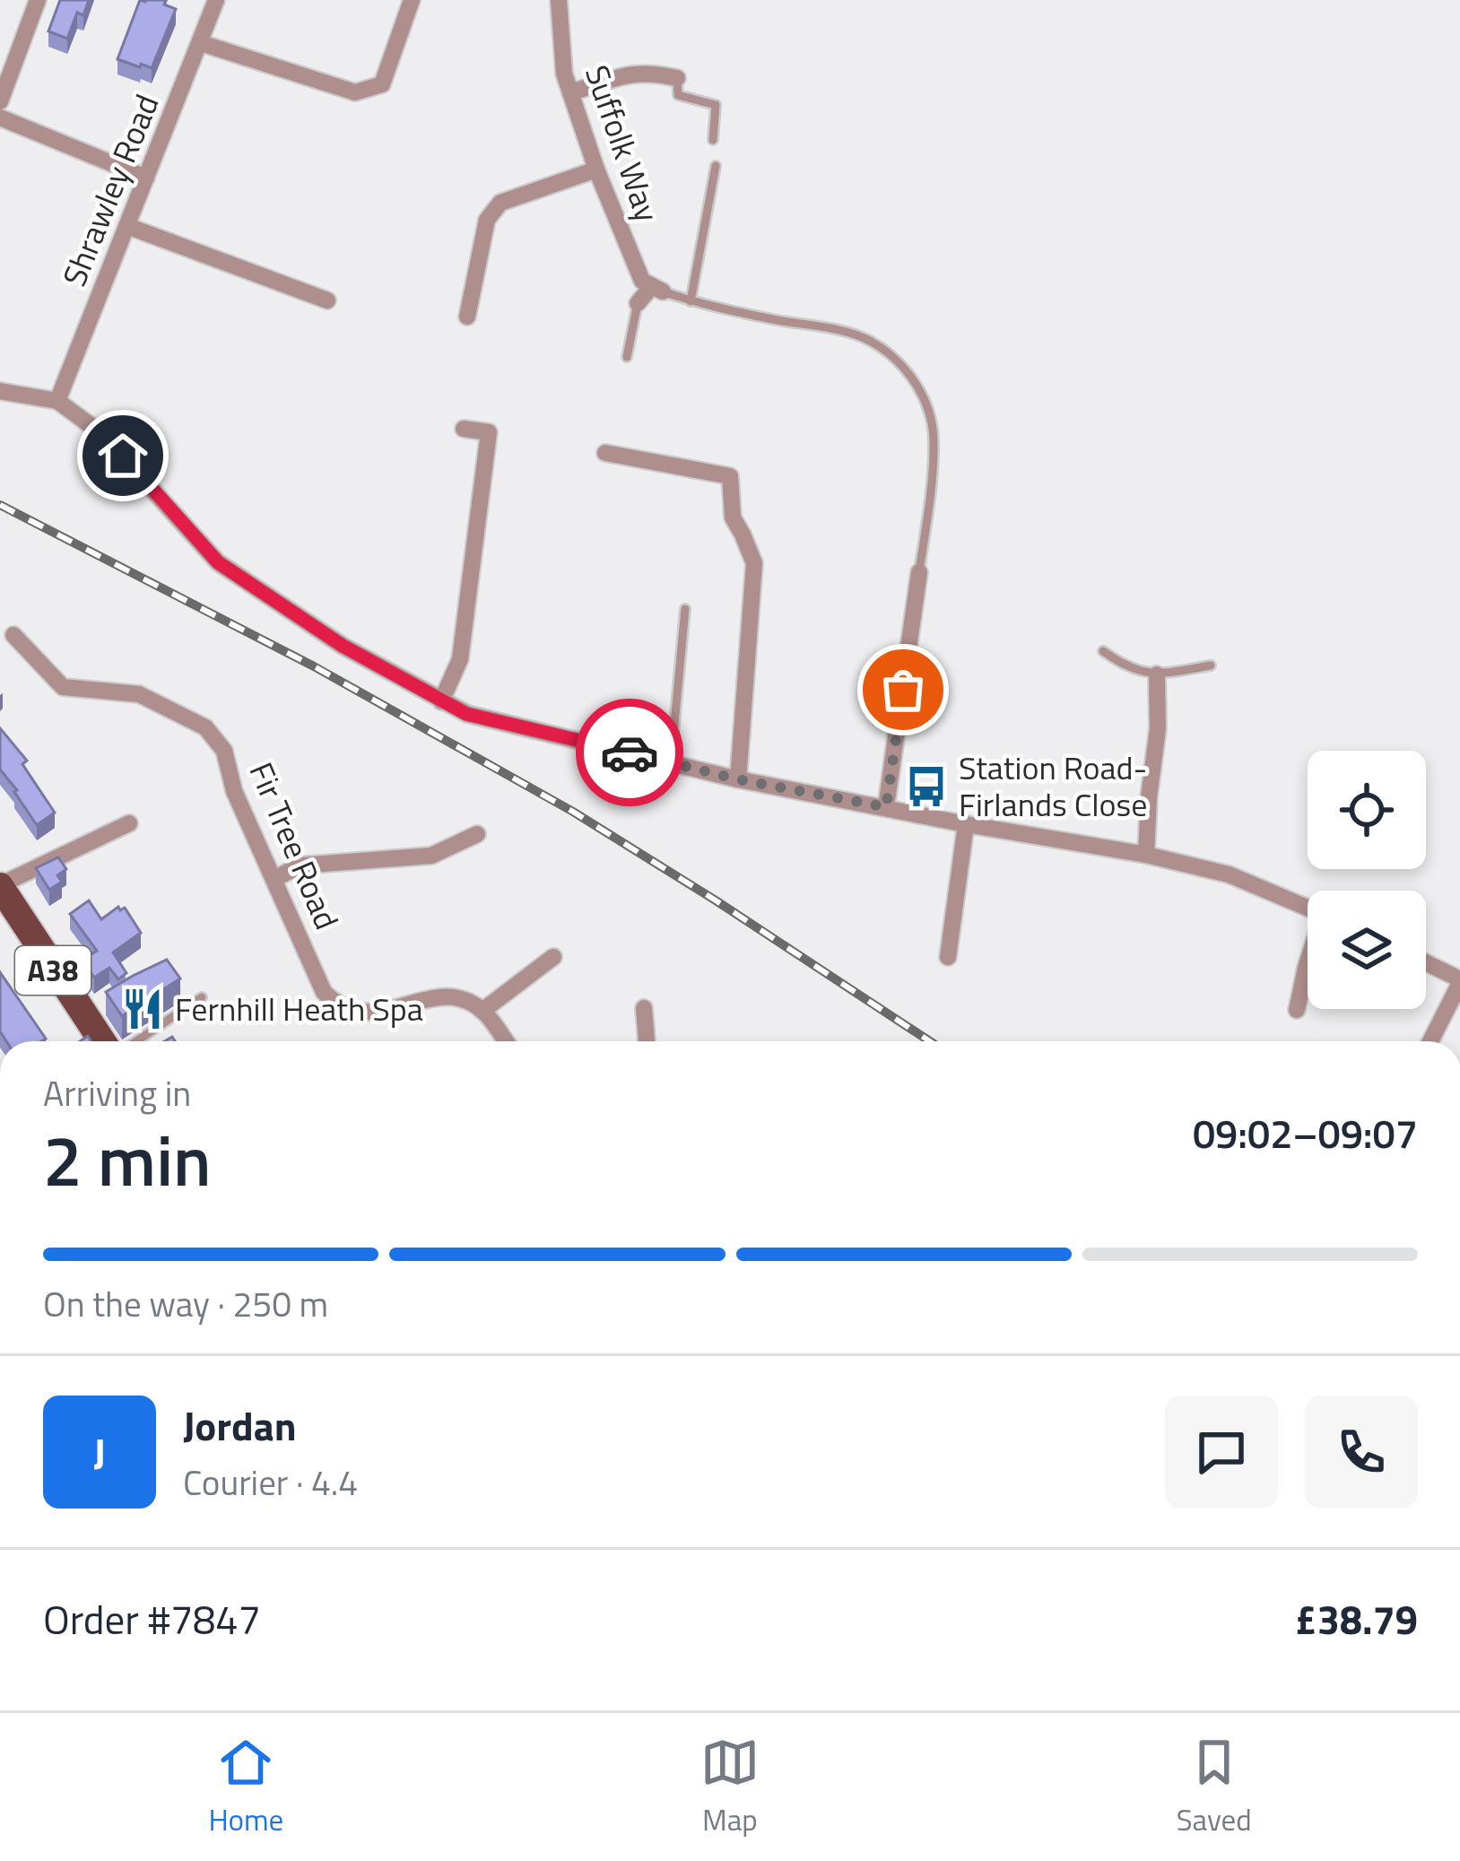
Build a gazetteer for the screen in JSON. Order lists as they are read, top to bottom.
{
  "streets": {
    "main road": ["A38"],
    "street": ["Suffolk Way", "Shrawley Road", "Fir Tree Road"]
  },
  "places": {
    "bus stop": ["Station Road- Firlands Close"],
    "restaurant": ["Fernhill Heath Spa"]
  },
  "page": {
    "heading": ["2 min", "Arriving in", "09:02–09:07"],
    "panel": [
      "Jordan",
      "Courier · 4.4",
      "Order #7847",
      "£38.79"
    ],
    "bar": "On the way · 250 m",
    "round": "J",
    "tabs": ["Home", "Map", "Saved"]
  }
}
